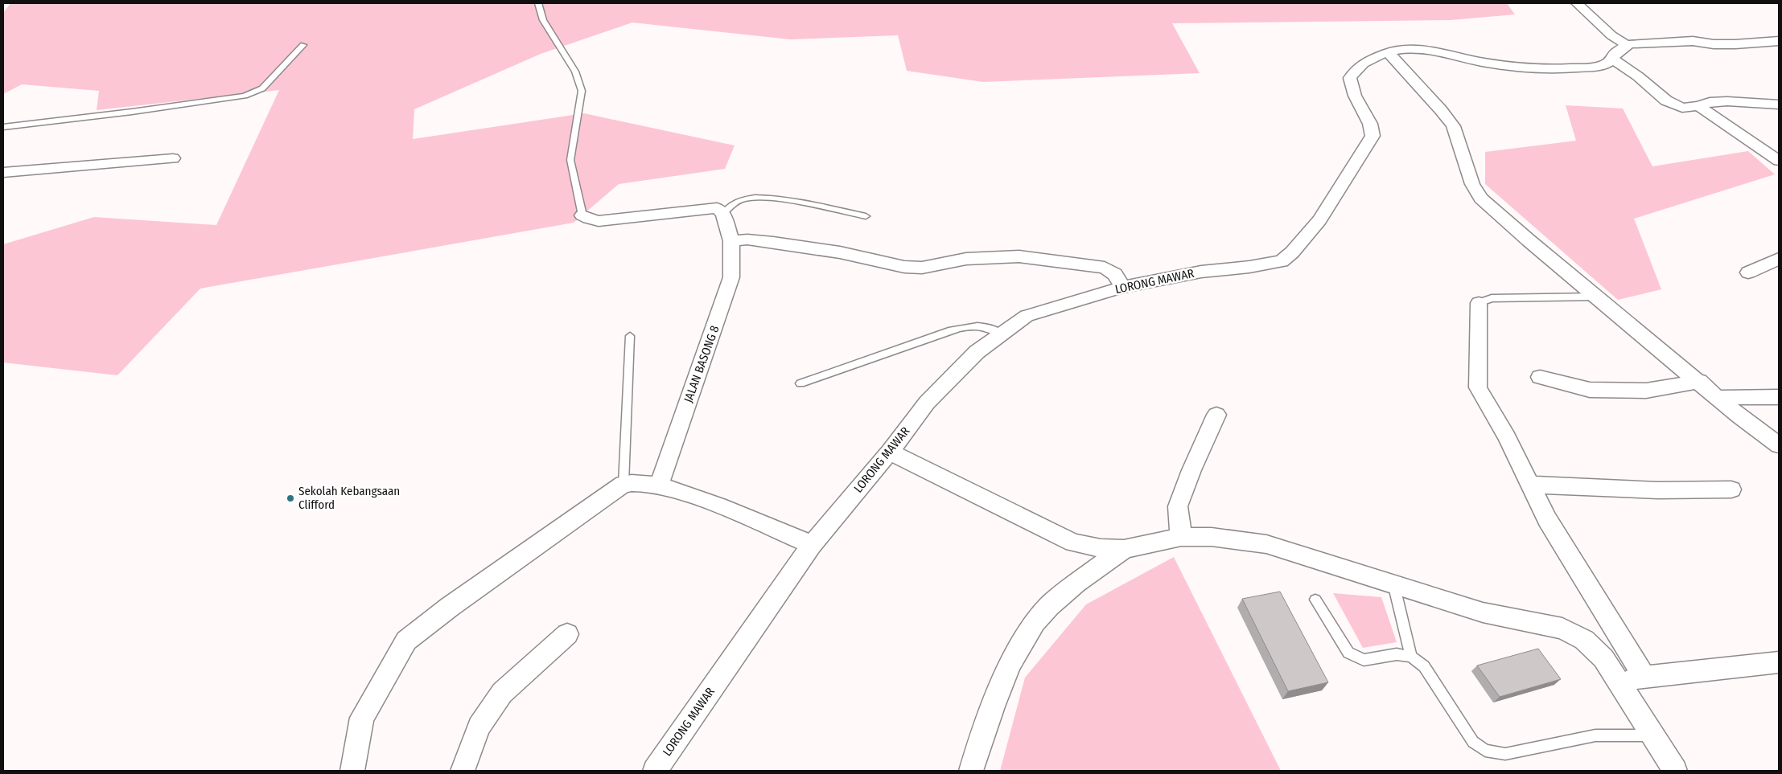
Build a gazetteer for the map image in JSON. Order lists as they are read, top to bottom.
{
  "streets": {
    "street": ["LORONG MAWAR", "JALAN BASONG 8"]
  },
  "places": ["Sekolah Kebangsaan Clifford"]
}
